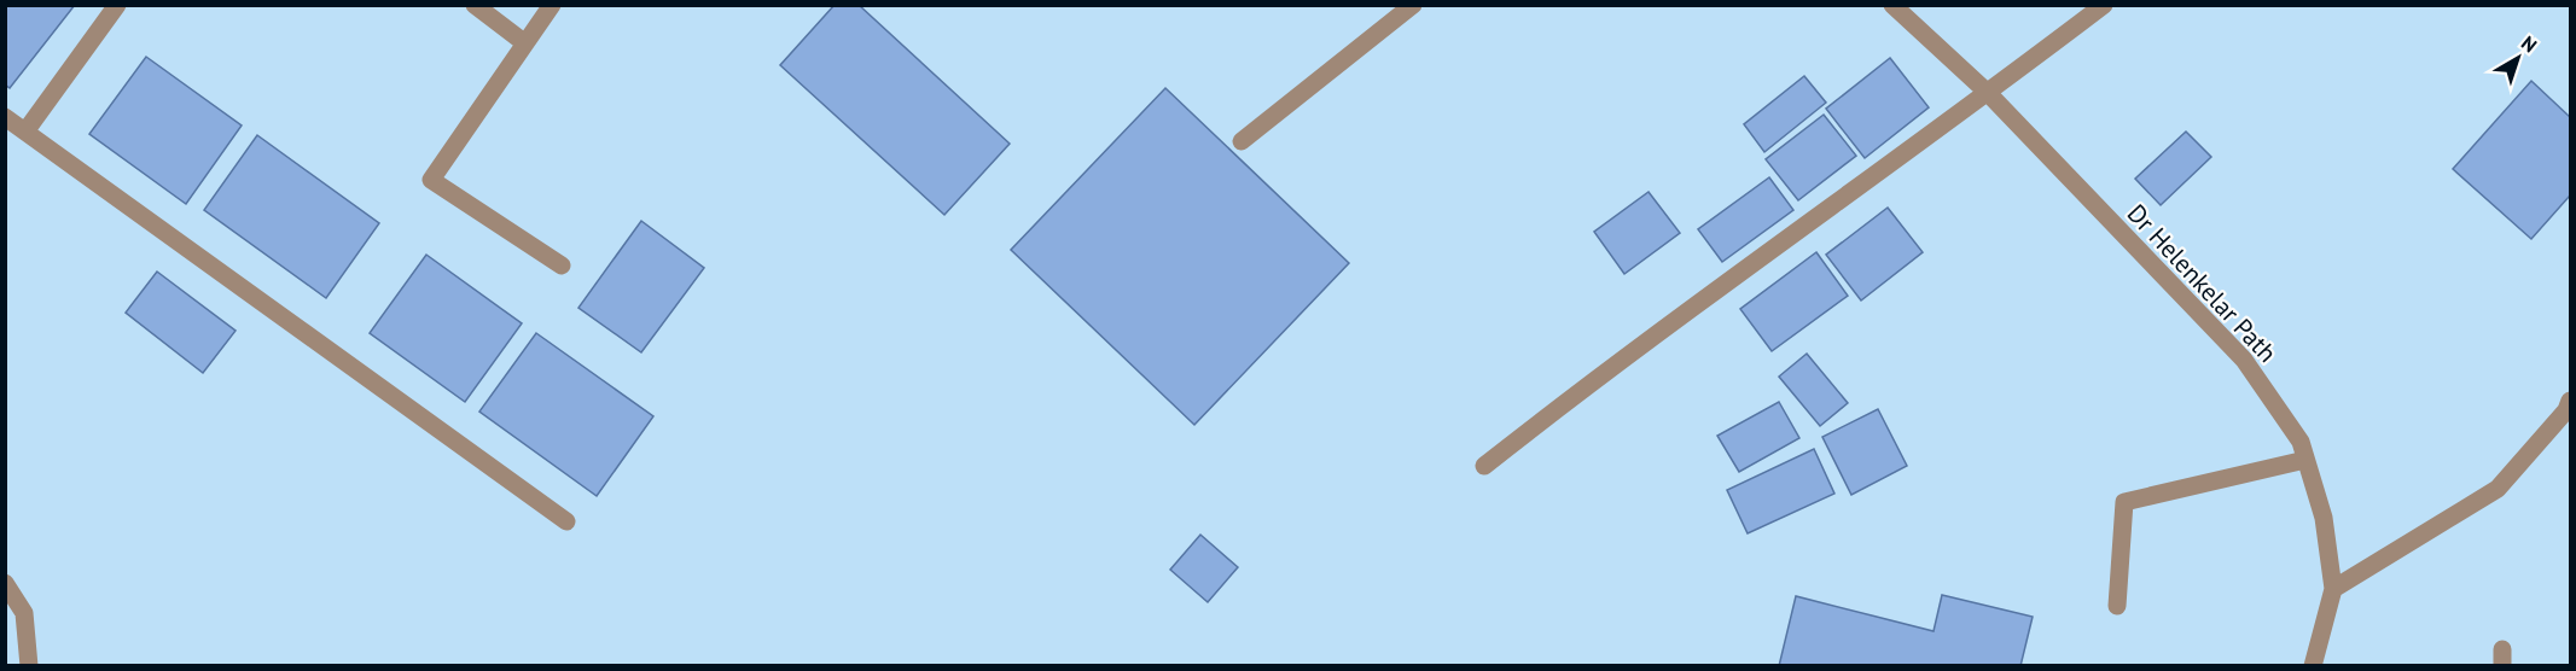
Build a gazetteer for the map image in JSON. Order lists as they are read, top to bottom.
{
  "streets": {
    "street": ["Dr Helenkelar Path"]
  },
  "north": "top right"
}
